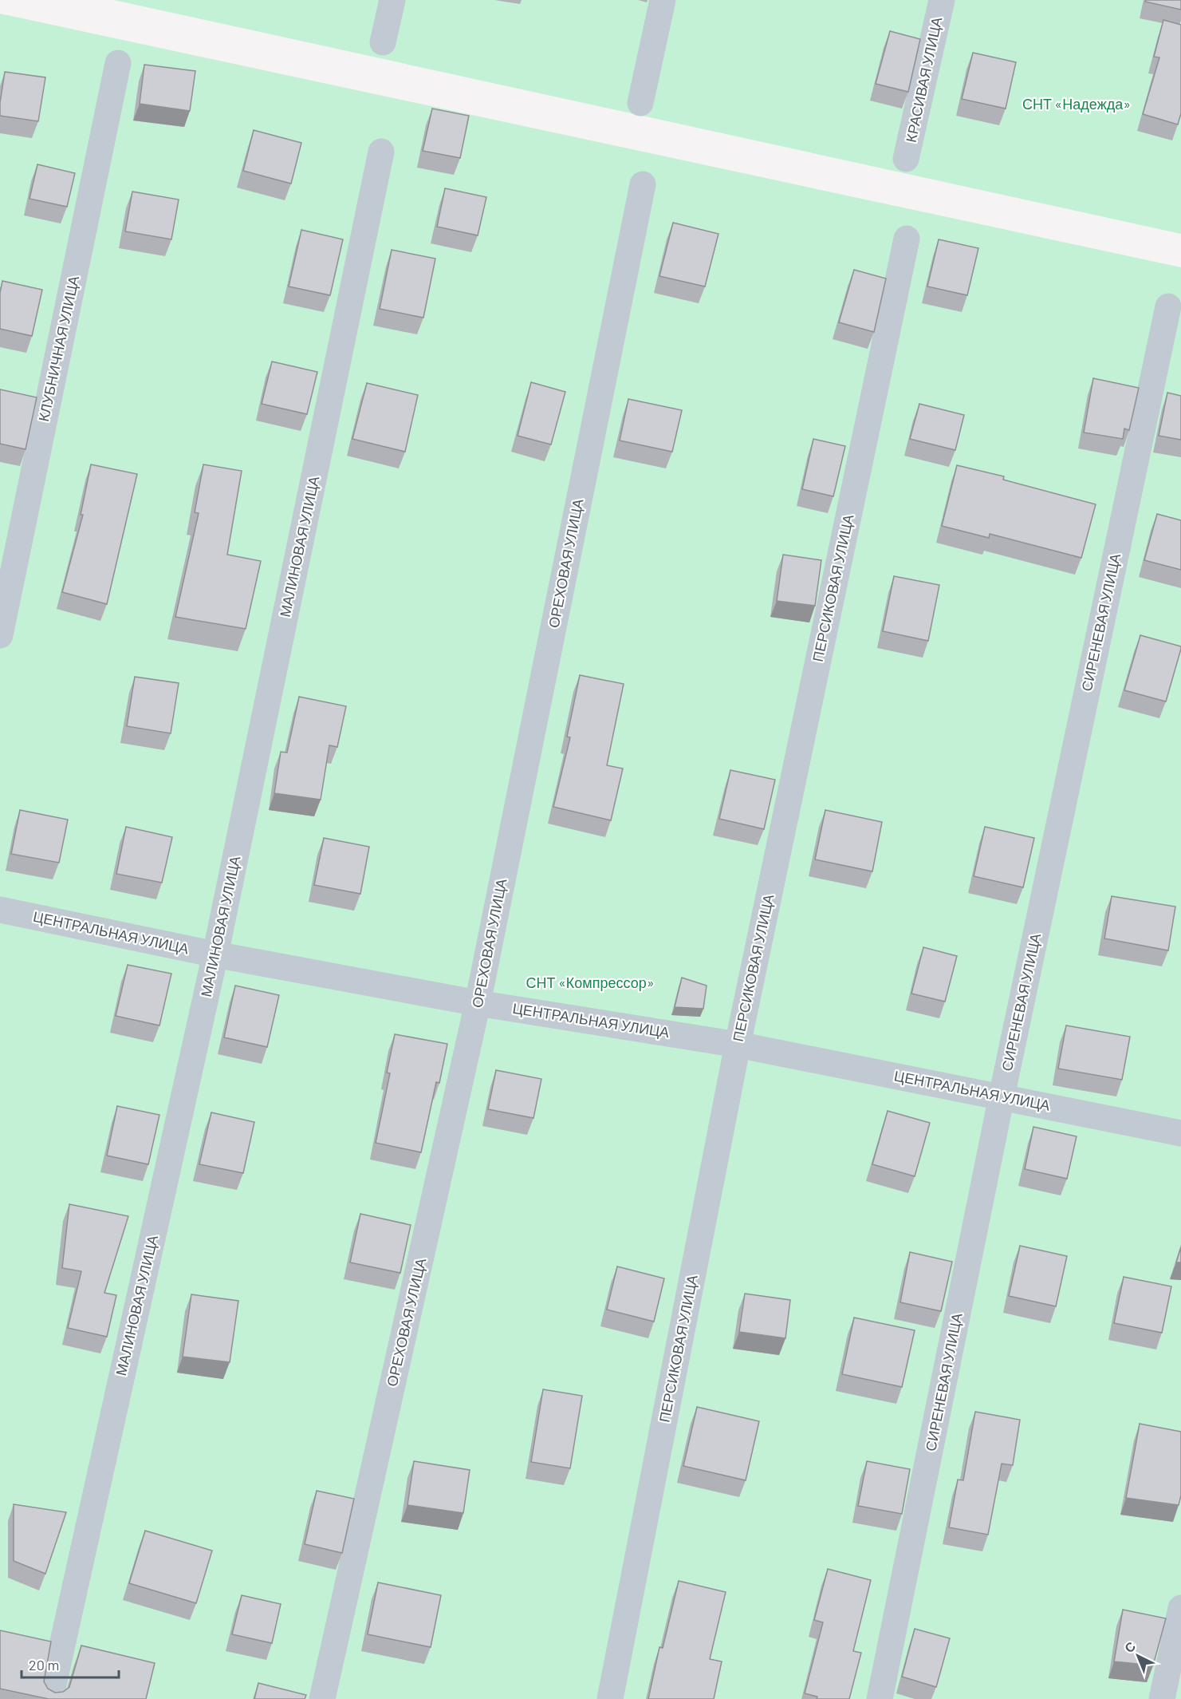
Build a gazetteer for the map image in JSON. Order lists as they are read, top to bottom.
{
  "streets": {
    "street": [
      "КРАСИВАЯ УЛИЦА",
      "КЛУБНИЧНАЯ УЛИЦА",
      "МАЛИНОВАЯ УЛИЦА",
      "ОРЕХОВАЯ УЛИЦА",
      "ПЕРСИКОВАЯ УЛИЦА",
      "СИРЕНЕВАЯ УЛИЦА",
      "ЦЕНТРАЛЬНАЯ УЛИЦА"
    ]
  },
  "crossings": [
    ["МАЛИНОВАЯ УЛИЦА", "ЦЕНТРАЛЬНАЯ УЛИЦА"],
    ["ОРЕХОВАЯ УЛИЦА", "ЦЕНТРАЛЬНАЯ УЛИЦА"],
    ["ПЕРСИКОВАЯ УЛИЦА", "ЦЕНТРАЛЬНАЯ УЛИЦА"],
    ["СИРЕНЕВАЯ УЛИЦА", "ЦЕНТРАЛЬНАЯ УЛИЦА"]
  ],
  "parks": ["СНТ «Надежда»", "СНТ «Компрессор»"],
  "scale_bar": "20 m",
  "north": "top left"
}
